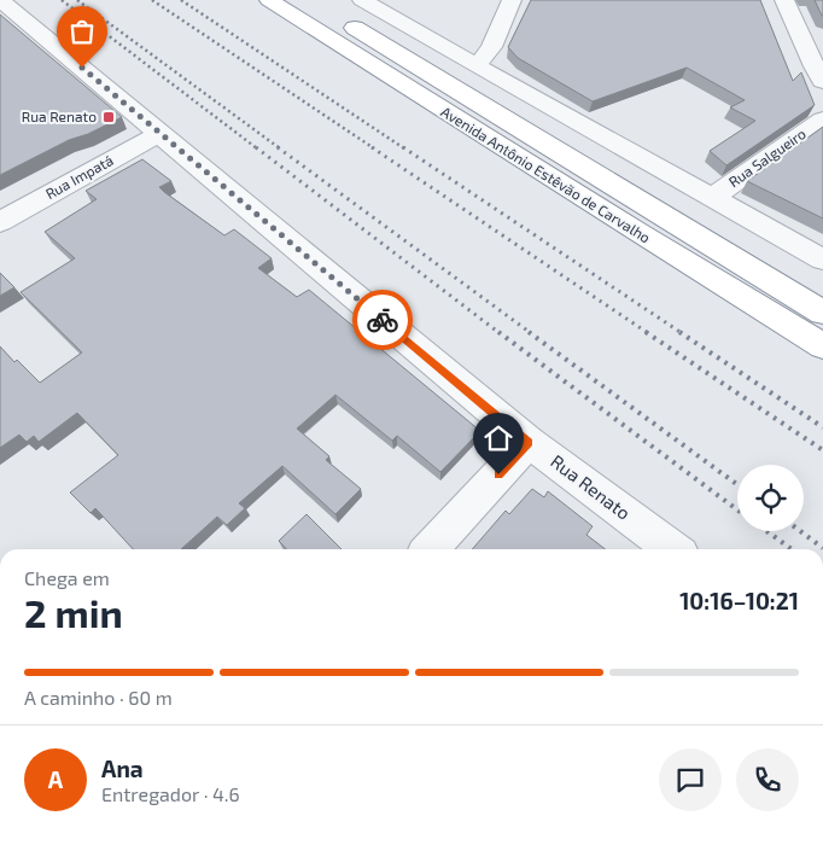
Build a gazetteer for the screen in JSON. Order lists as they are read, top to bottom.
{
  "streets": {
    "highway": ["Avenida Antônio Estêvão de Carvalho"],
    "street": ["Rua Salgueiro", "Rua Impatá", "Rua Renato"]
  },
  "crossings": [
    ["Rua Impatá", "Rua Renato"]
  ],
  "places": {
    "transit": ["Rua Renato"]
  },
  "page": {
    "heading": ["2 min", "Chega em", "10:16–10:21"],
    "panel": ["Ana", "Entregador · 4.6"],
    "bar": "A caminho · 60 m",
    "round": "A"
  }
}
